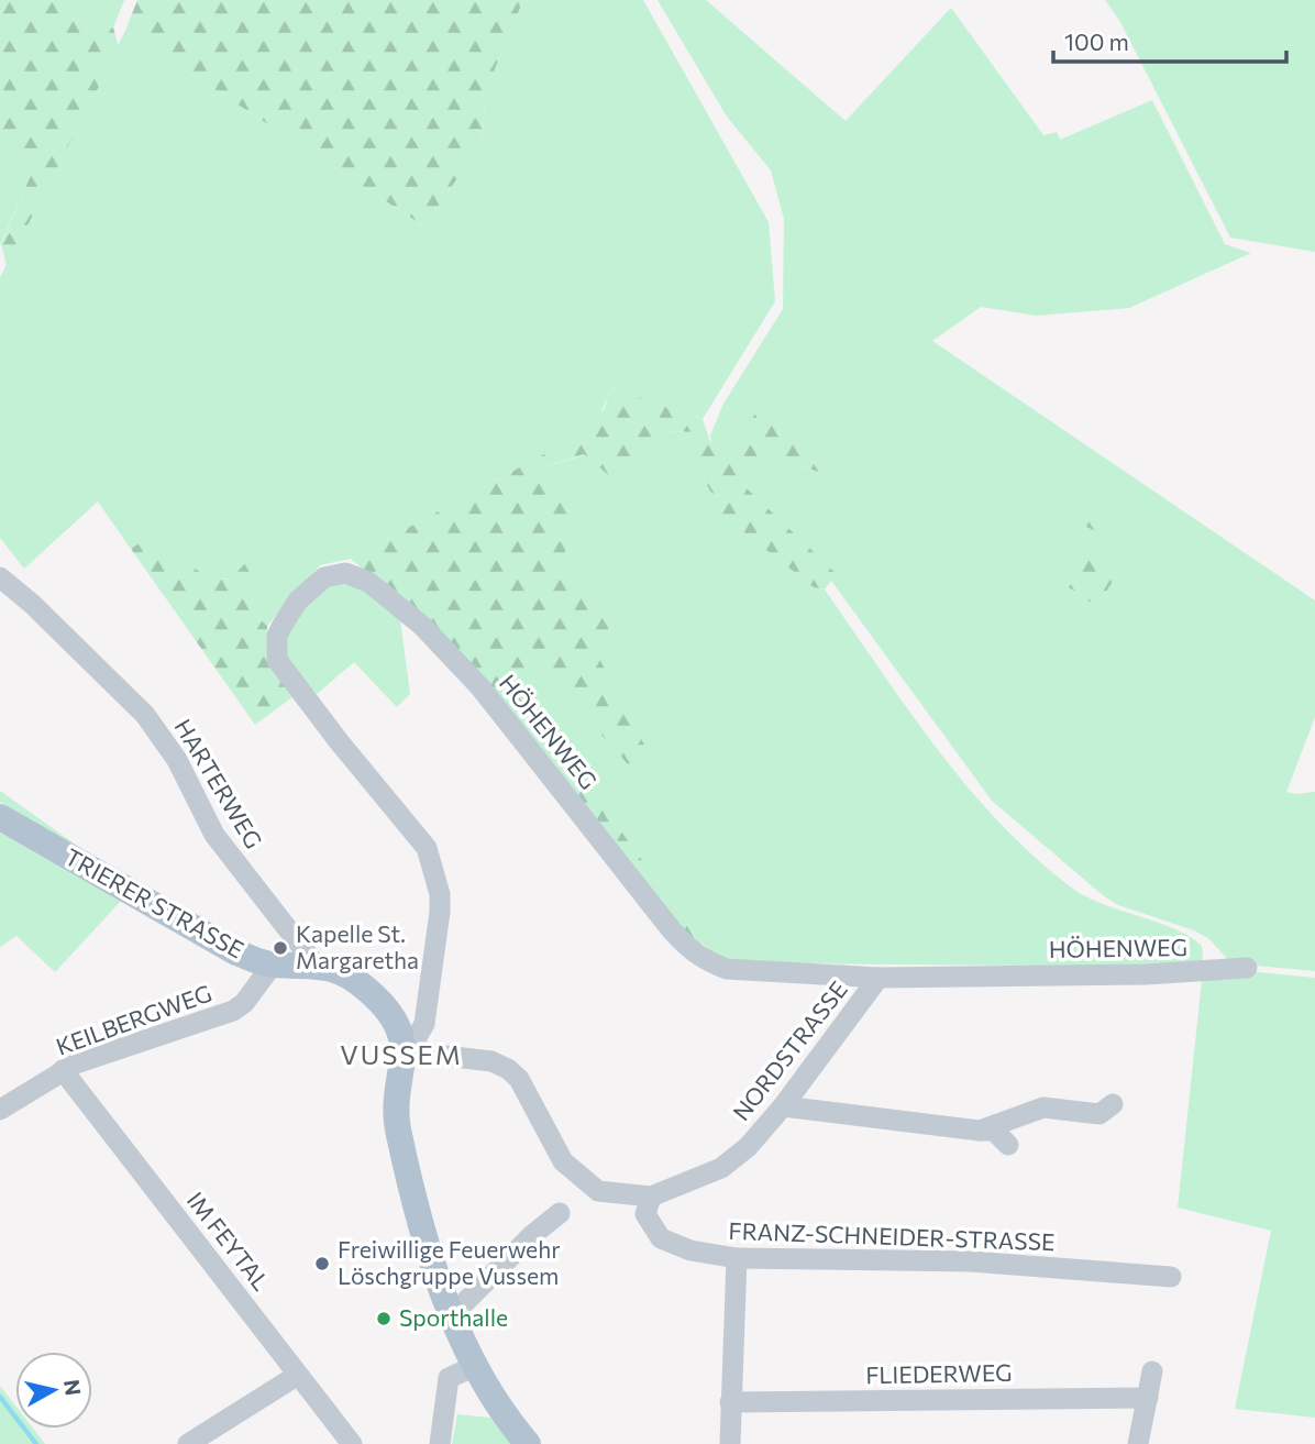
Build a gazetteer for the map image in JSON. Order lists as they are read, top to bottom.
{
  "streets": {
    "main road": ["TRIERER STRASSE"],
    "street": [
      "HÖHENWEG",
      "HARTERWEG",
      "KEILBERGWEG",
      "NORDSTRASSE",
      "FRANZ-SCHNEIDER-STRASSE",
      "IM FEYTAL",
      "FLIEDERWEG"
    ]
  },
  "crossings": [
    ["HÖHENWEG", "TRIERER STRASSE"],
    ["HÖHENWEG", "NORDSTRASSE"],
    ["HARTERWEG", "TRIERER STRASSE"],
    ["TRIERER STRASSE", "KEILBERGWEG"],
    ["TRIERER STRASSE", "NORDSTRASSE"],
    ["KEILBERGWEG", "IM FEYTAL"],
    ["NORDSTRASSE", "FRANZ-SCHNEIDER-STRASSE"]
  ],
  "districts": ["VUSSEM"],
  "places": ["Kapelle St. Margaretha", "Freiwillige Feuerwehr Löschgruppe Vussem", "Sporthalle"],
  "scale_bar": "100 m",
  "north": "right"
}
